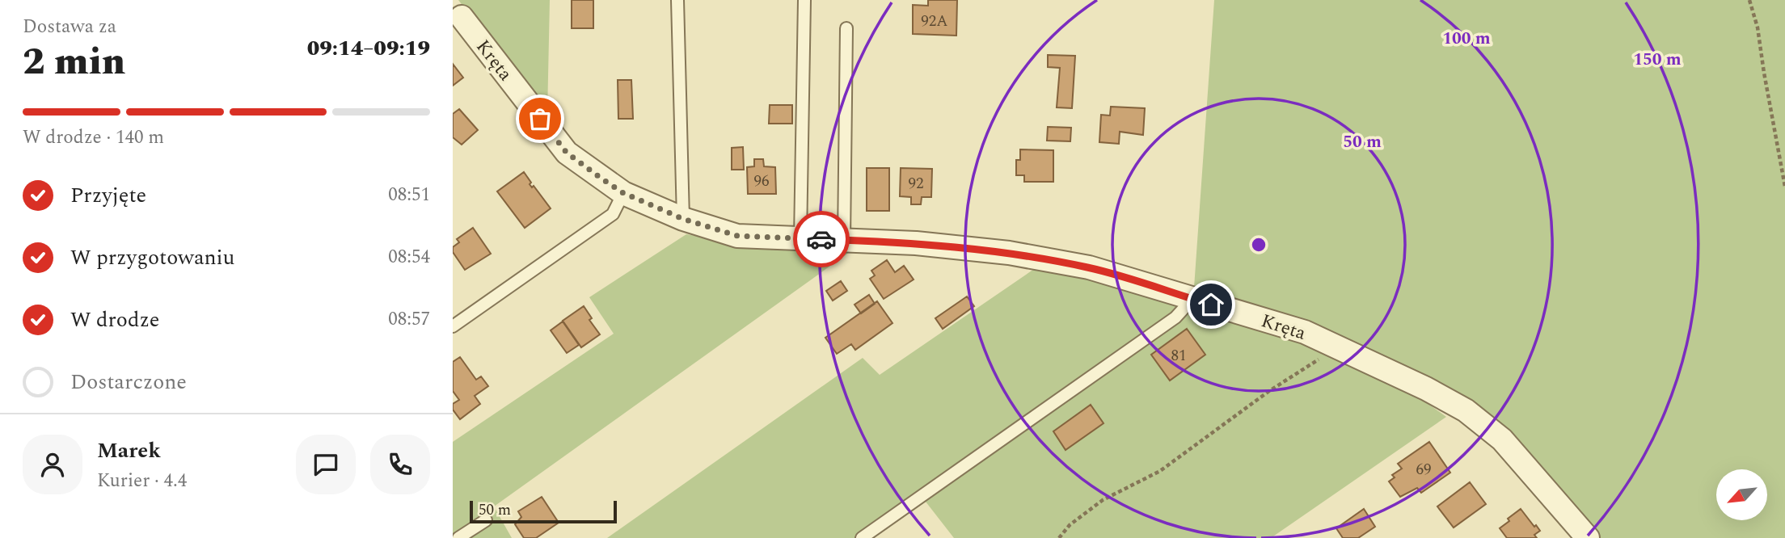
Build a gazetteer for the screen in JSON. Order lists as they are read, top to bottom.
{
  "streets": {
    "street": ["Kręta"]
  },
  "house_numbers": [
    "92A",
    "96",
    "92",
    "81",
    "69"
  ],
  "scale_bar": "50 m",
  "north": "bottom left",
  "page": {
    "heading": ["2 min", "Dostawa za", "09:14–09:19"],
    "panel": ["Marek", "Kurier · 4.4"],
    "bar": "W drodze · 140 m",
    "list": [
      ["Przyjęte", "08:51"],
      ["W przygotowaniu", "08:54"],
      ["W drodze", "08:57"],
      "Dostarczone"
    ],
    "scale": "50 m"
  },
  "rings": ["100 m", "150 m", "50 m"]
}
